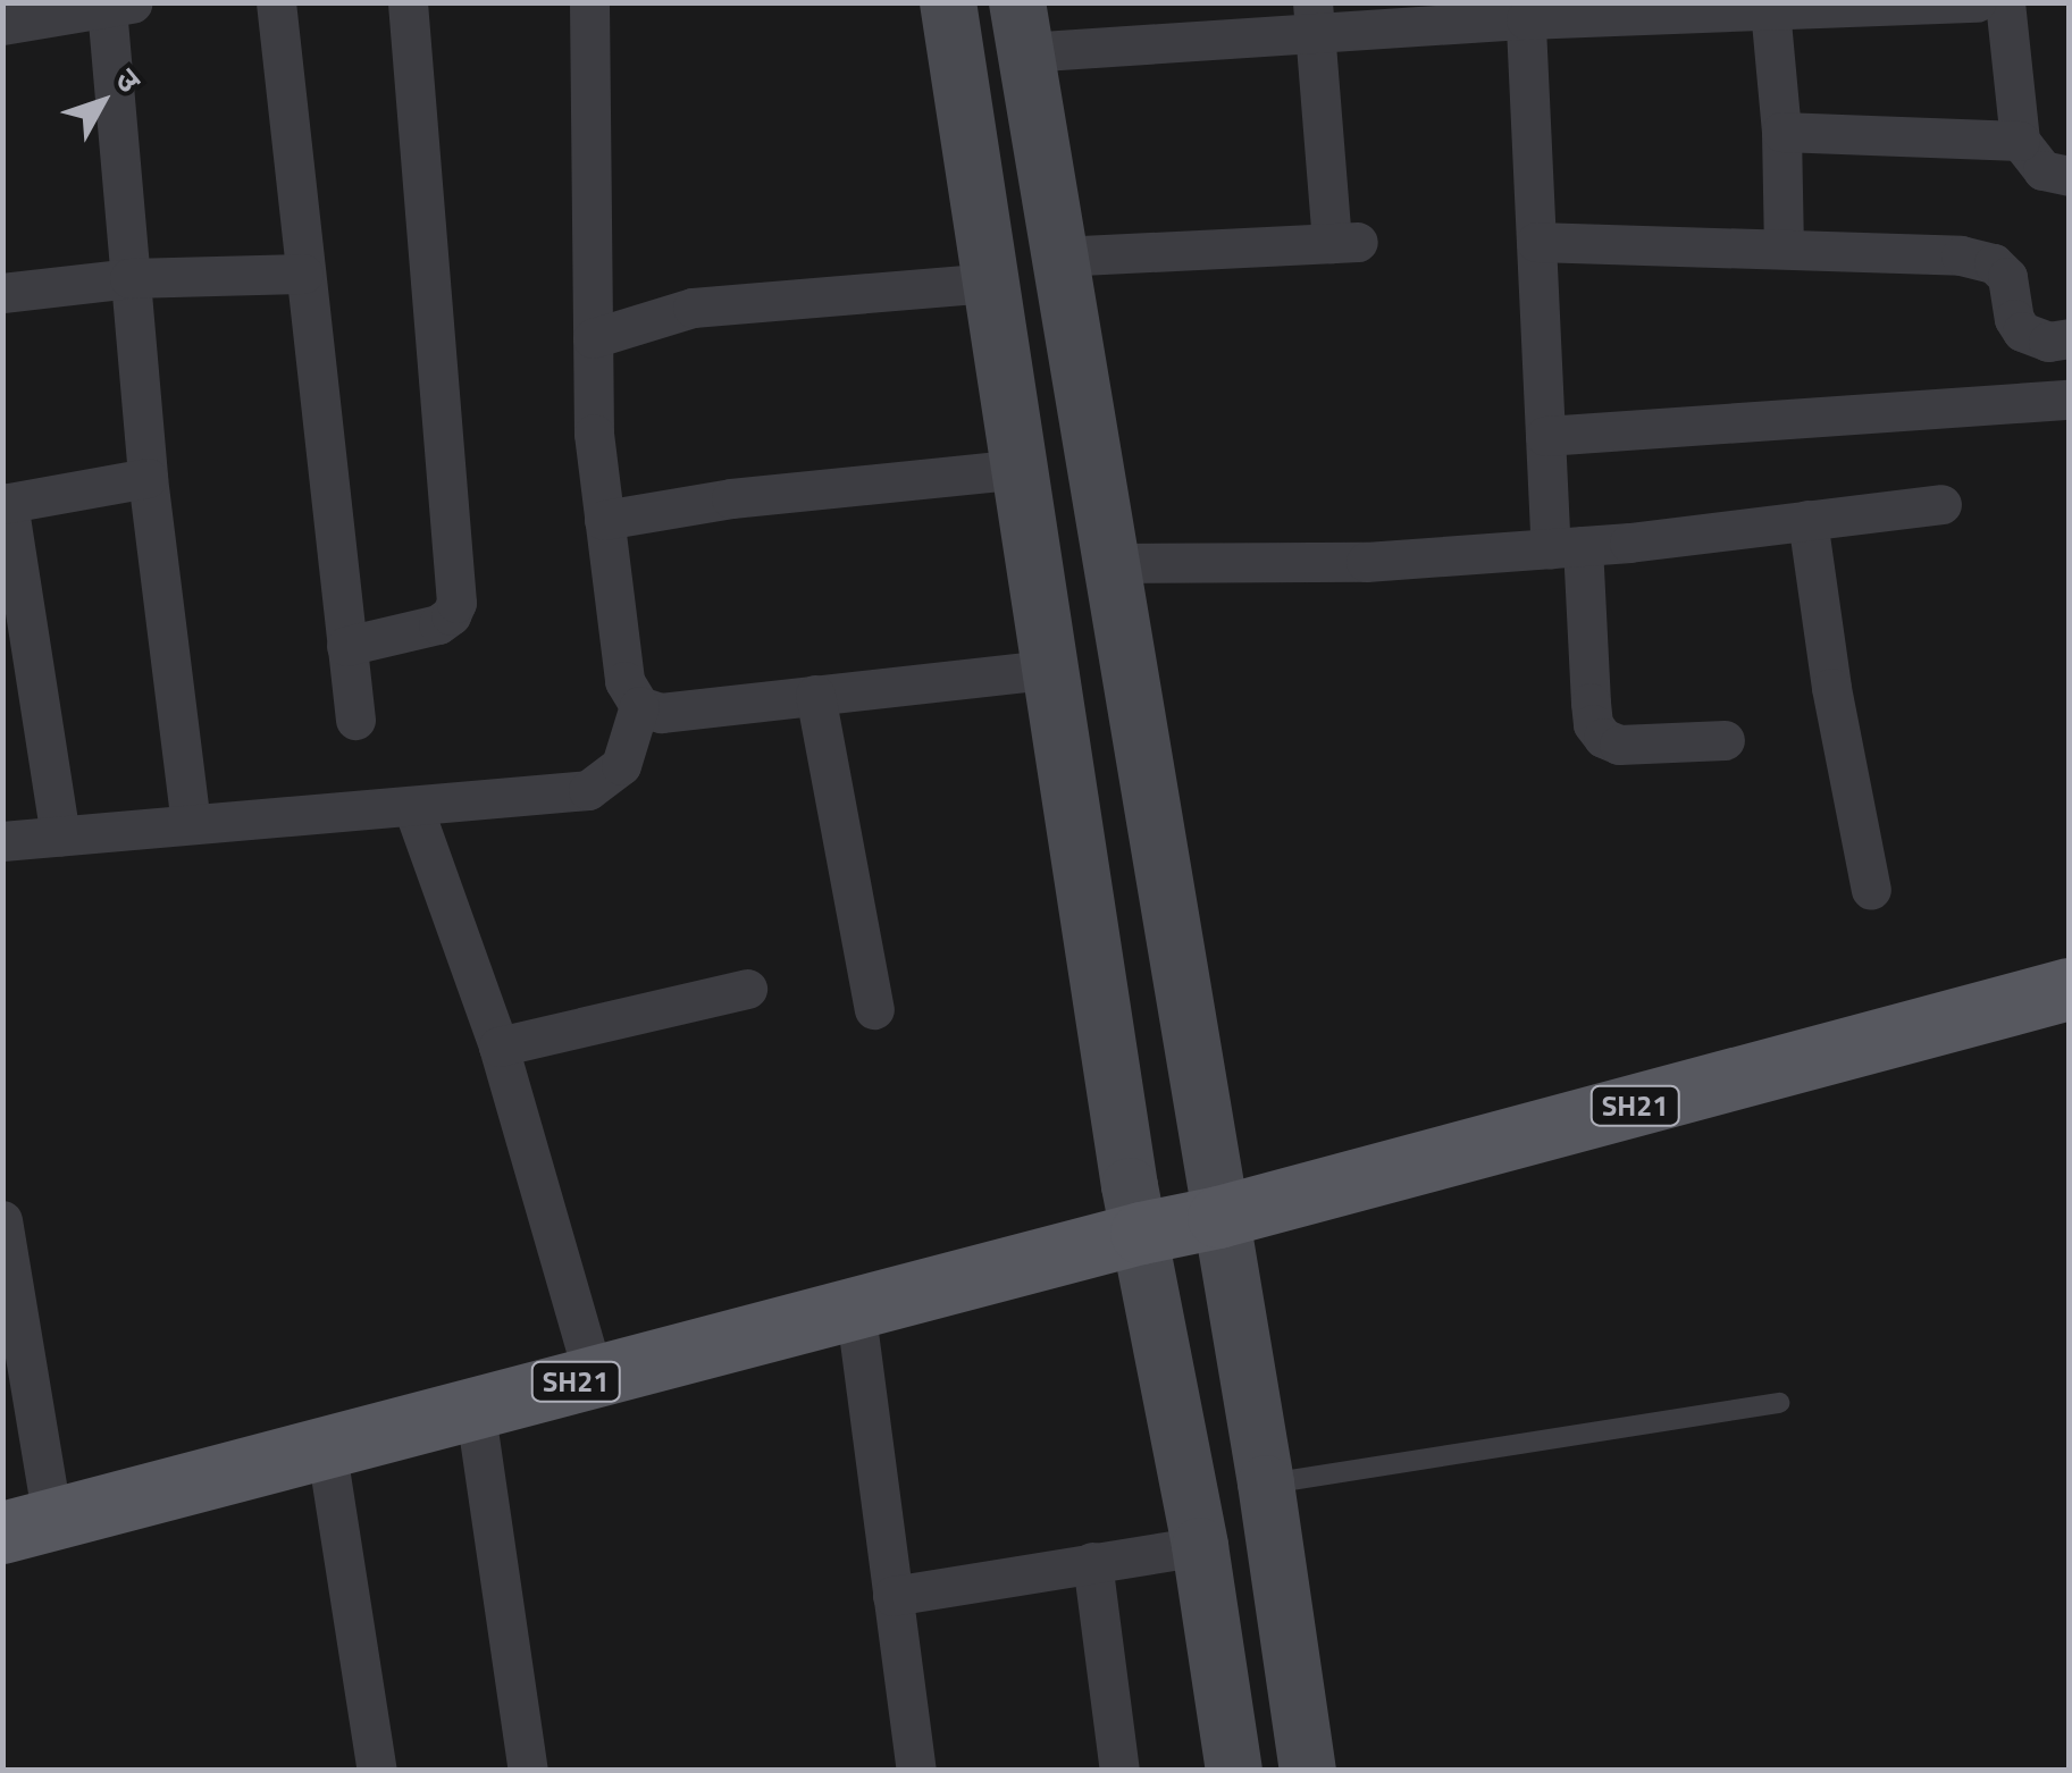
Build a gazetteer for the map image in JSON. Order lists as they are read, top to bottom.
{
  "streets": {
    "main road": ["SH21"]
  },
  "north": "top right"
}
